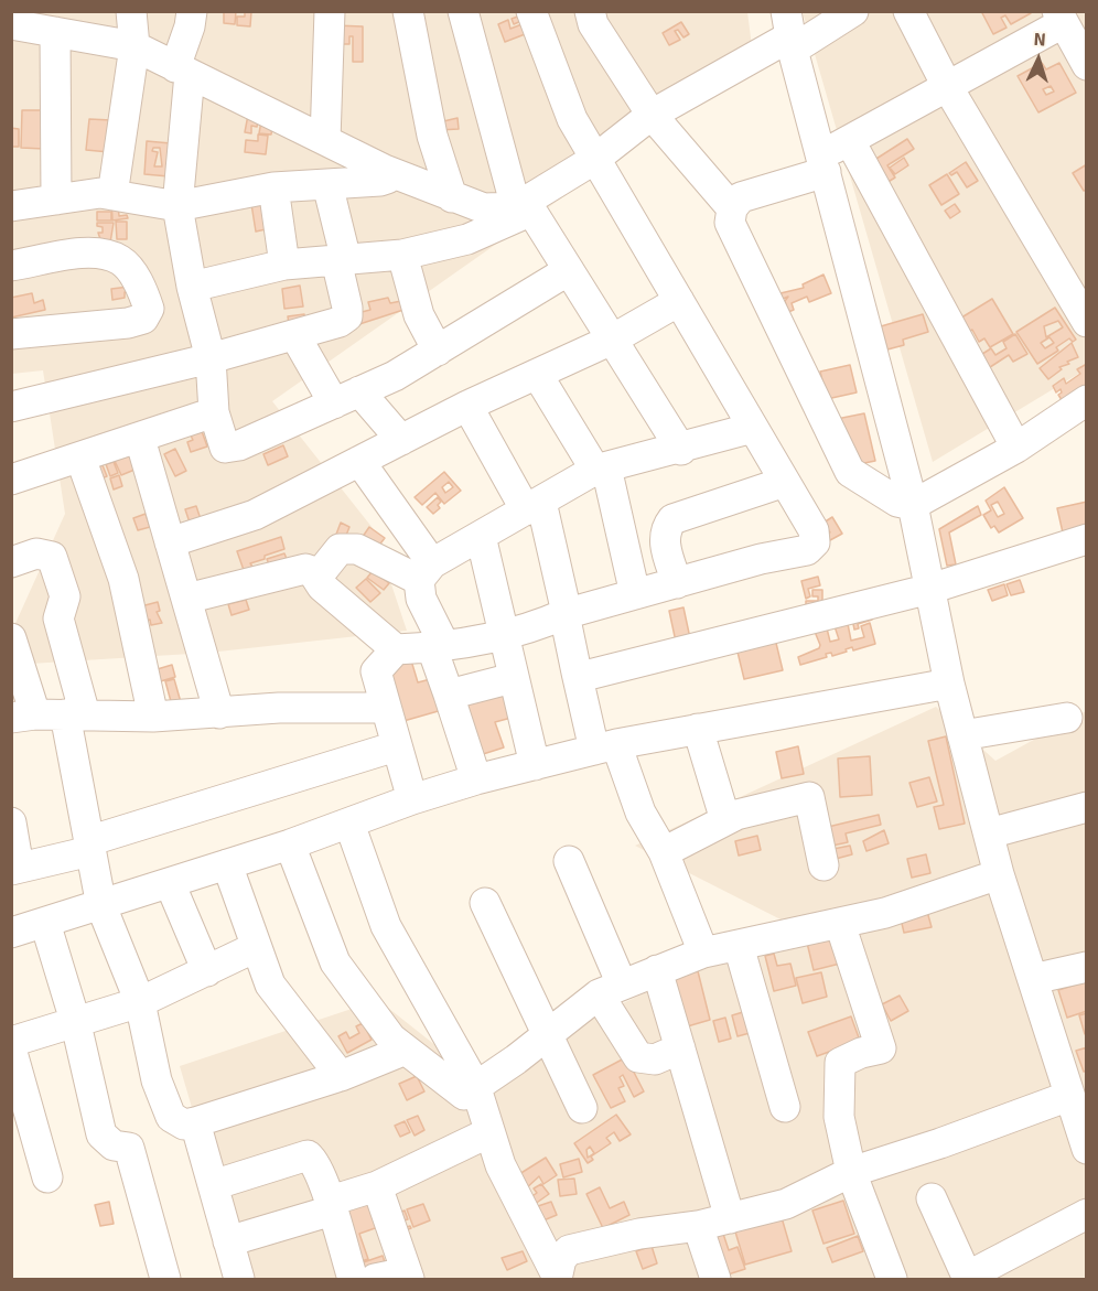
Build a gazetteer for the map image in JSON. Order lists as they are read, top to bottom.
{
  "north": "top"
}
